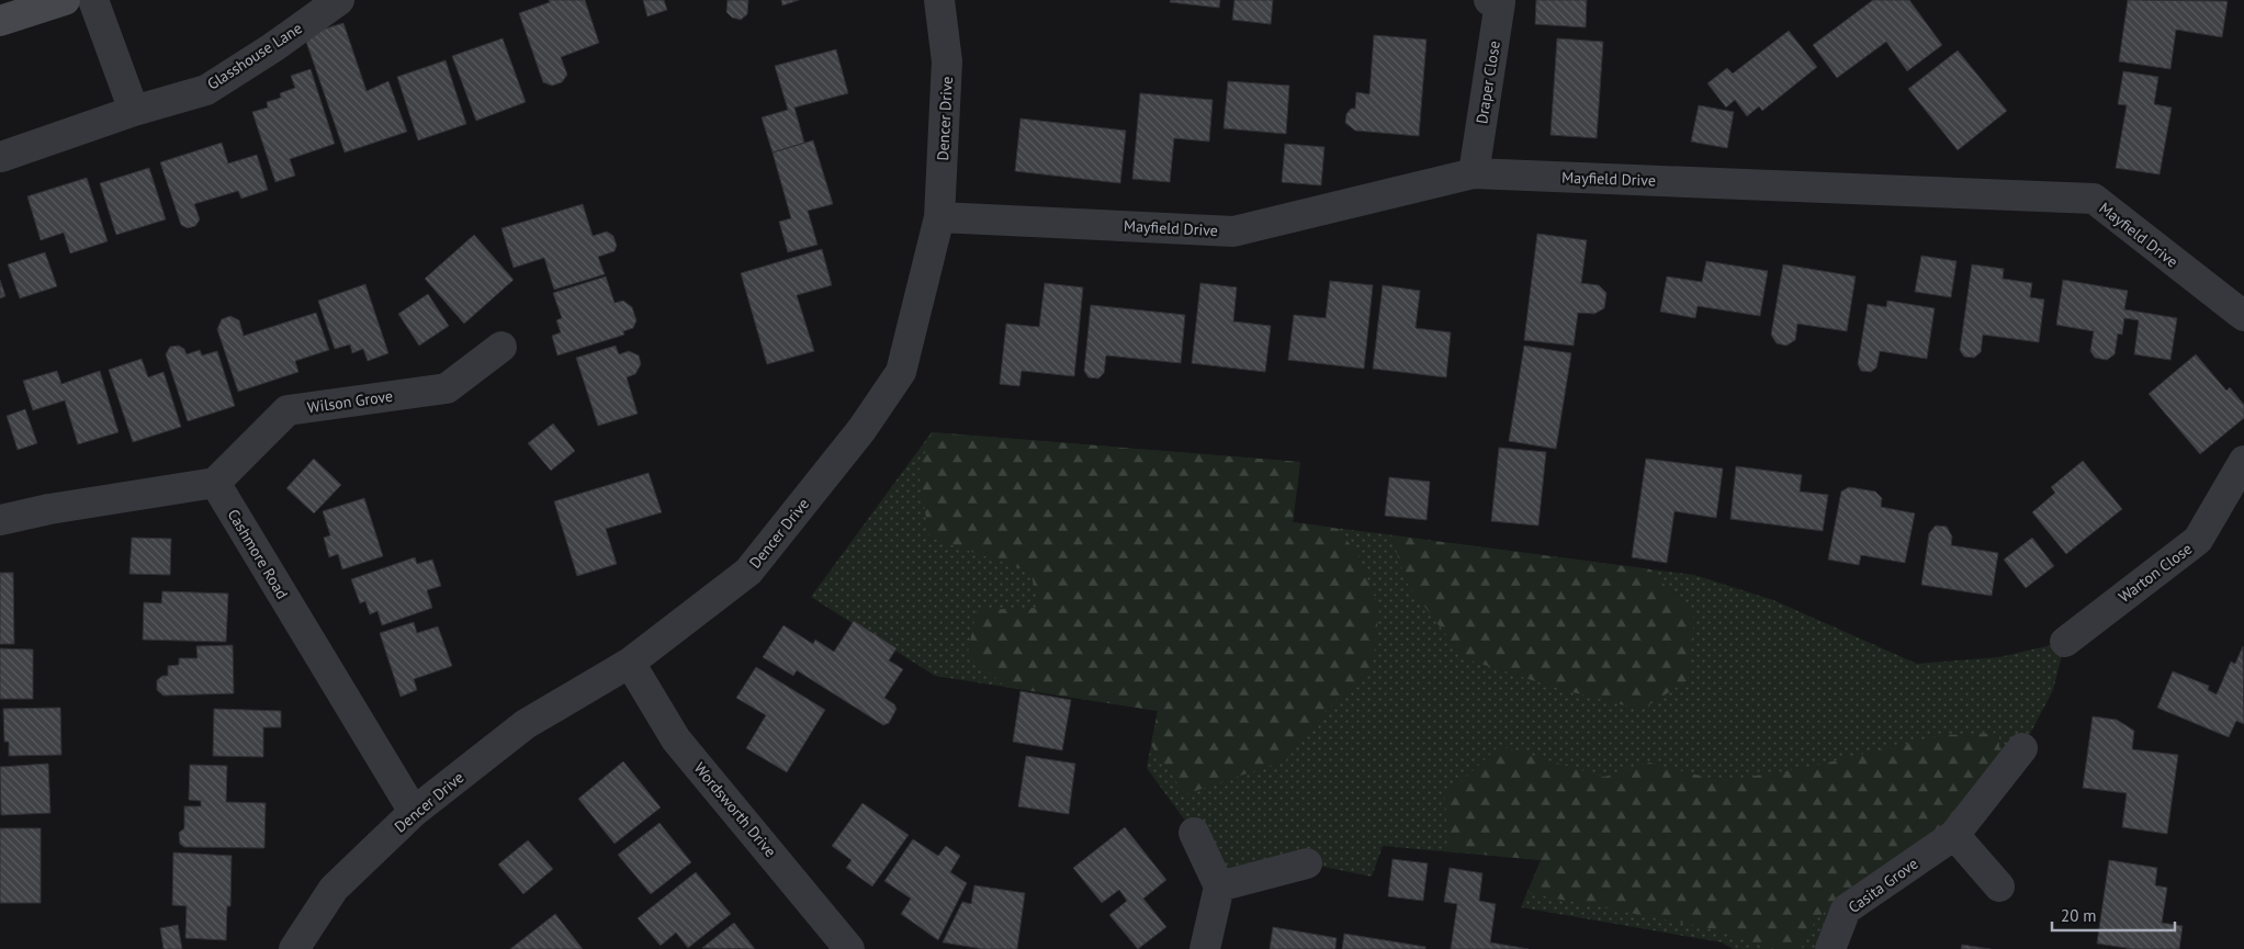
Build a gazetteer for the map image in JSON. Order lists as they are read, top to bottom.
{
  "streets": {
    "street": [
      "Glasshouse Lane",
      "Draper Close",
      "Dencer Drive",
      "Mayfield Drive",
      "Wilson Grove",
      "Cashmore Road",
      "Warton Close",
      "Wordsworth Drive",
      "Casita Grove"
    ]
  },
  "crossings": [
    ["Draper Close", "Mayfield Drive"],
    ["Dencer Drive", "Mayfield Drive"],
    ["Dencer Drive", "Cashmore Road"],
    ["Dencer Drive", "Wordsworth Drive"],
    ["Wilson Grove", "Cashmore Road"]
  ],
  "scale_bar": "20 m"
}
